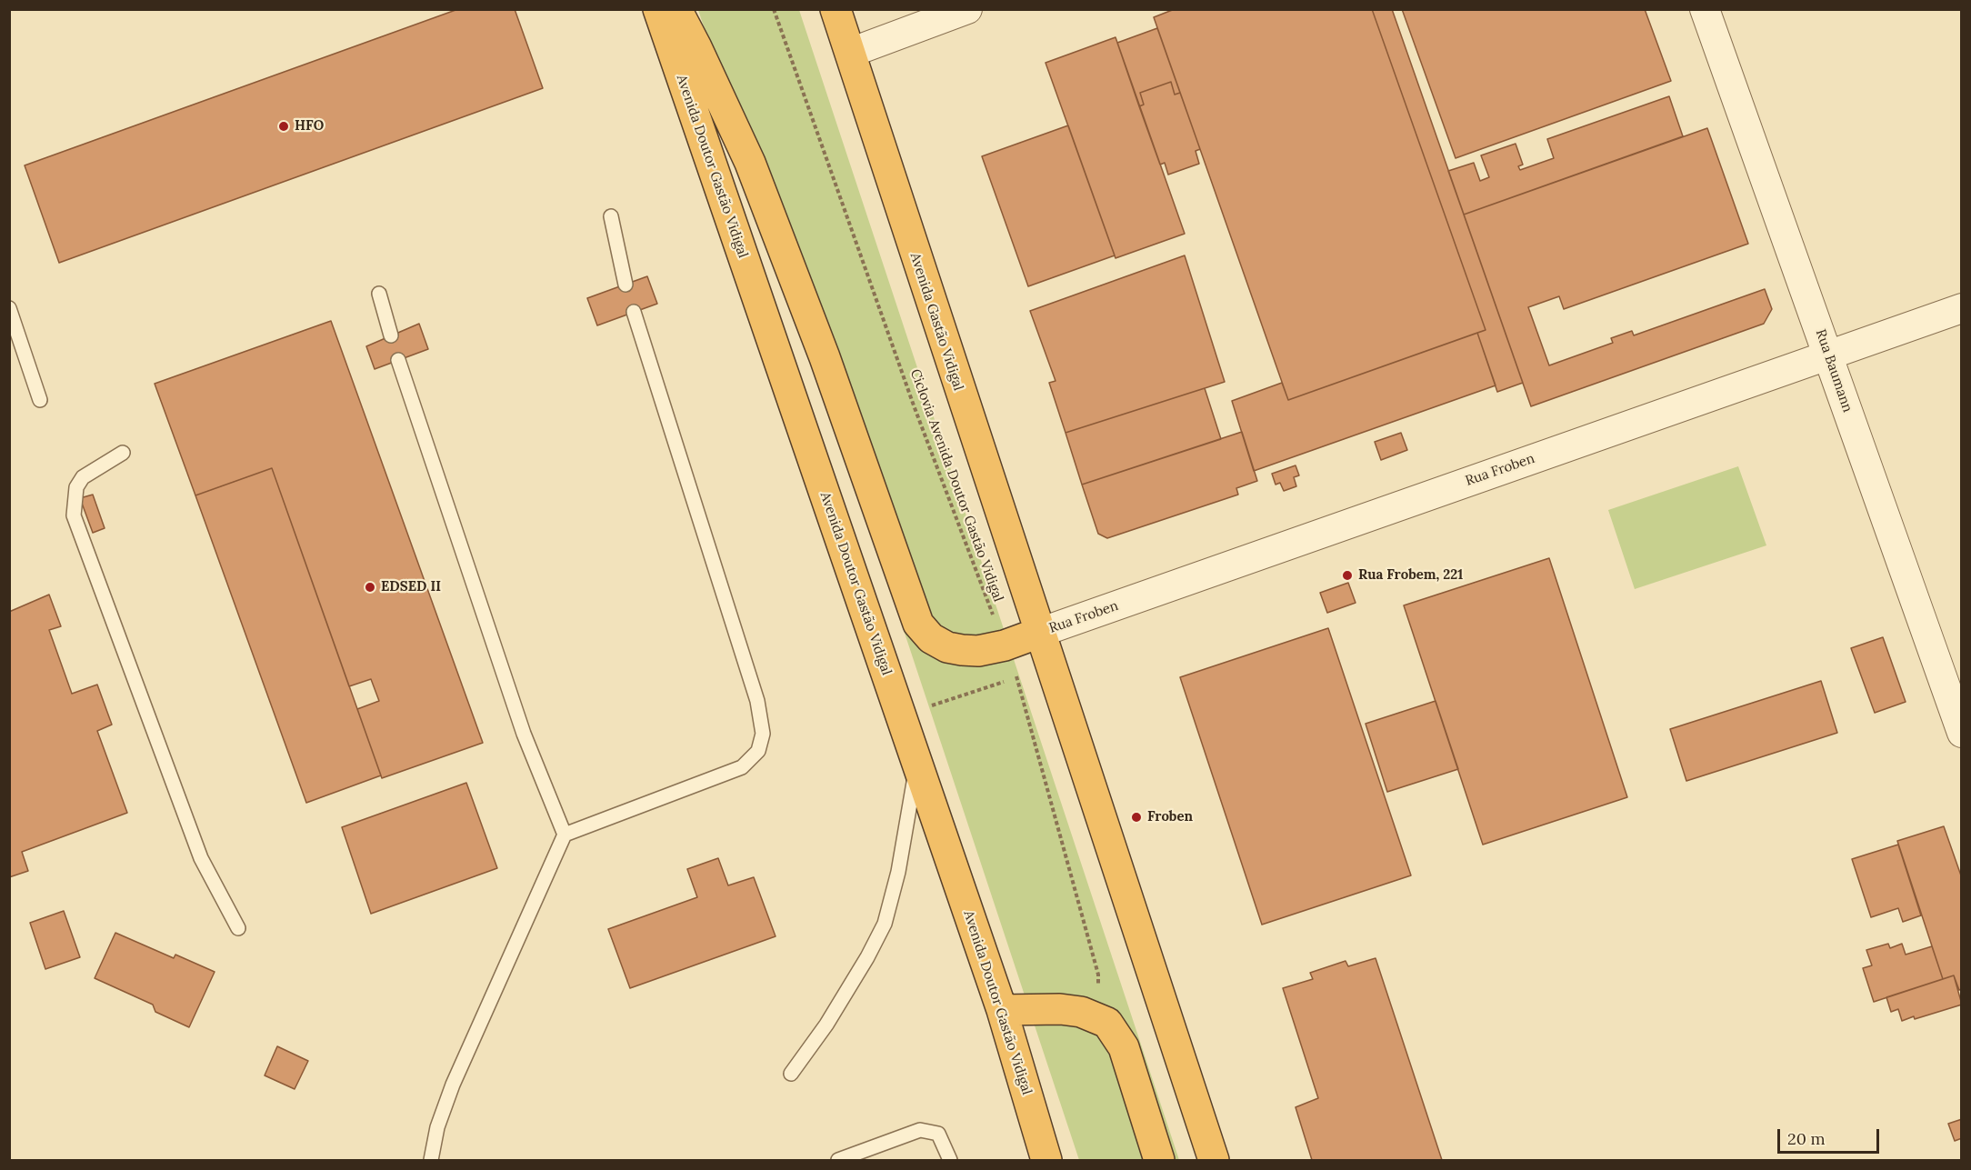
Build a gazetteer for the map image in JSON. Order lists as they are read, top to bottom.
{
  "streets": {
    "highway": ["Avenida Doutor Gastão Vidigal", "Avenida Gastão Vidigal"],
    "street": ["Rua Baumann", "Rua Froben"],
    "path": ["Ciclovia Avenida Doutor Gastão Vidigal"]
  },
  "crossings": [
    ["Avenida Gastão Vidigal", "Rua Froben"],
    ["Rua Baumann", "Rua Froben"]
  ],
  "places": [
    "HFO",
    "Rua Frobem, 221",
    "EDSED II",
    "Froben"
  ],
  "scale_bar": "20 m"
}
